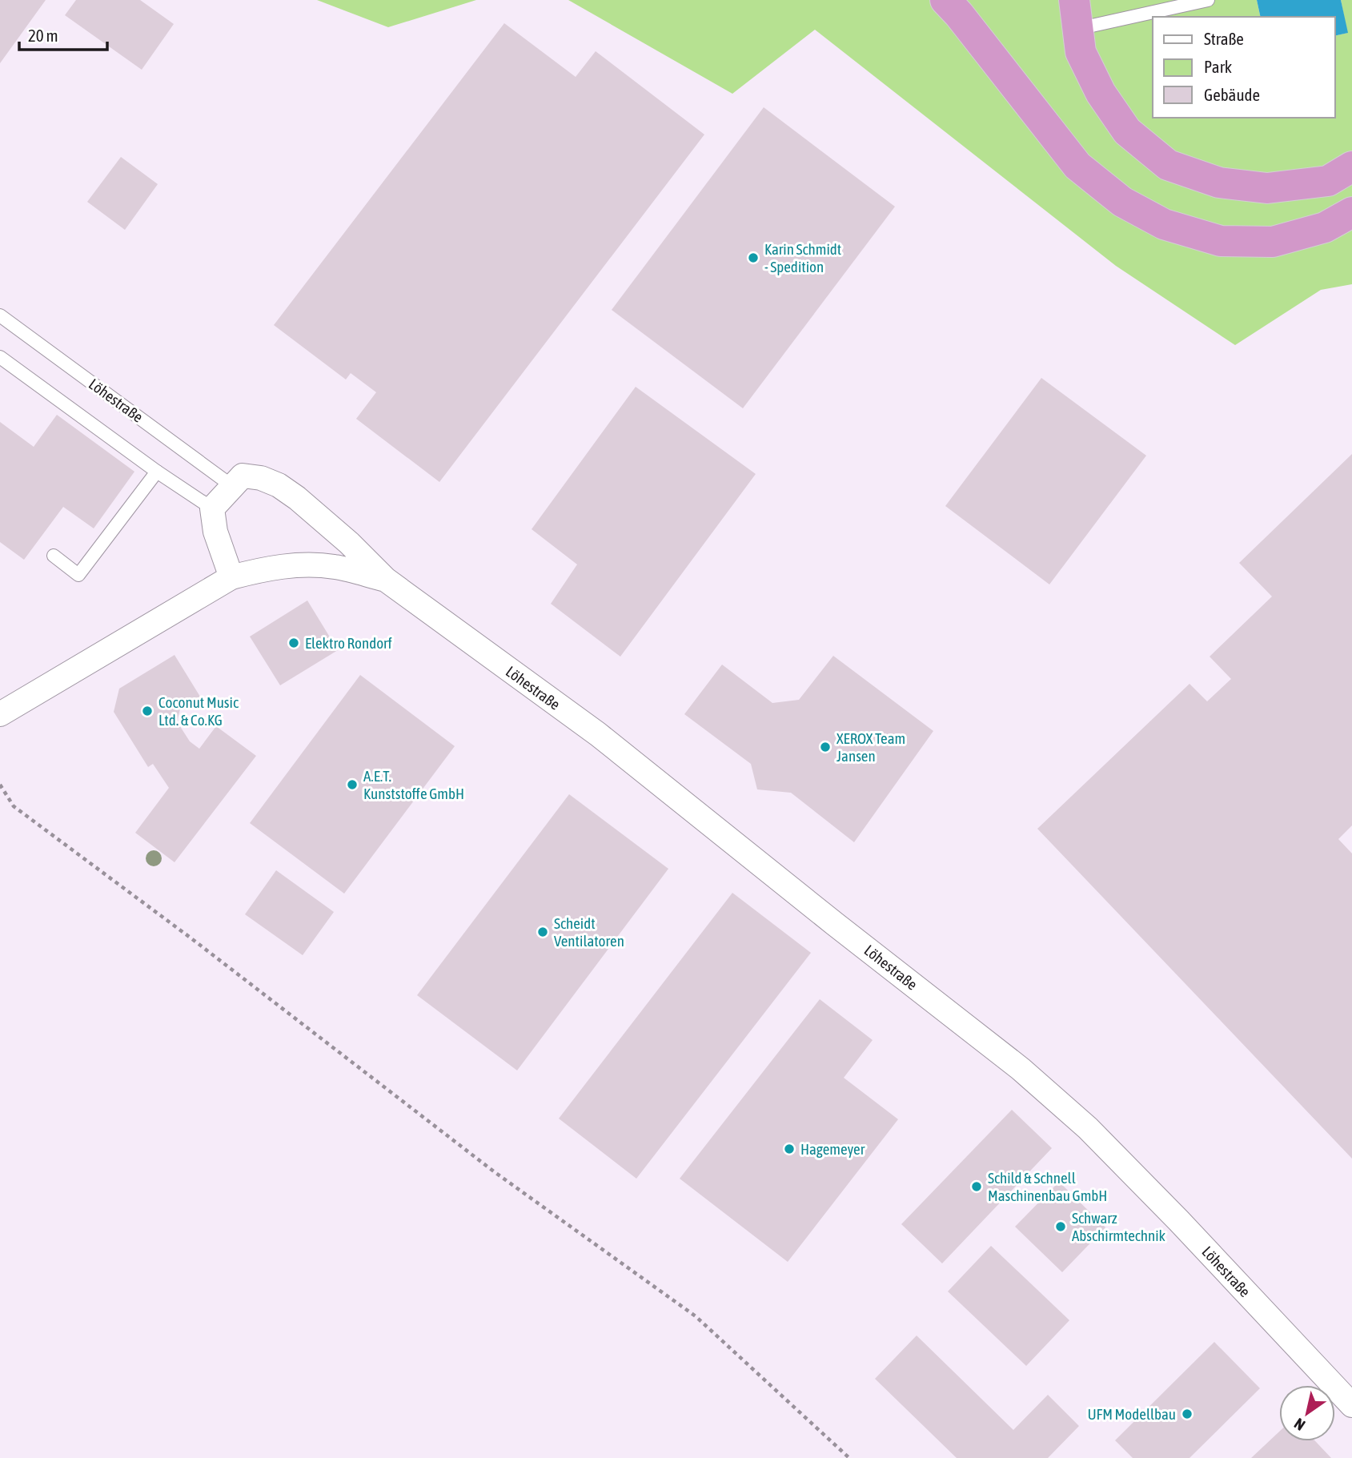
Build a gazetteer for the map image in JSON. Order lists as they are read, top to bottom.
{
  "streets": {
    "street": ["Löhestraße"]
  },
  "places": [
    "Karin Schmidt - Spedition",
    "Elektro Rondorf",
    "Coconut Music Ltd. & Co.KG",
    "XEROX Team Jansen",
    "A.E.T. Kunststoffe GmbH",
    "Scheidt Ventilatoren",
    "Hagemeyer",
    "Schild & Schnell Maschinenbau GmbH",
    "Schwarz Abschirmtechnik",
    "UFM Modellbau"
  ],
  "legend": ["Straße", "Park", "Gebäude"],
  "scale_bar": "20 m",
  "north": "bottom left"
}
